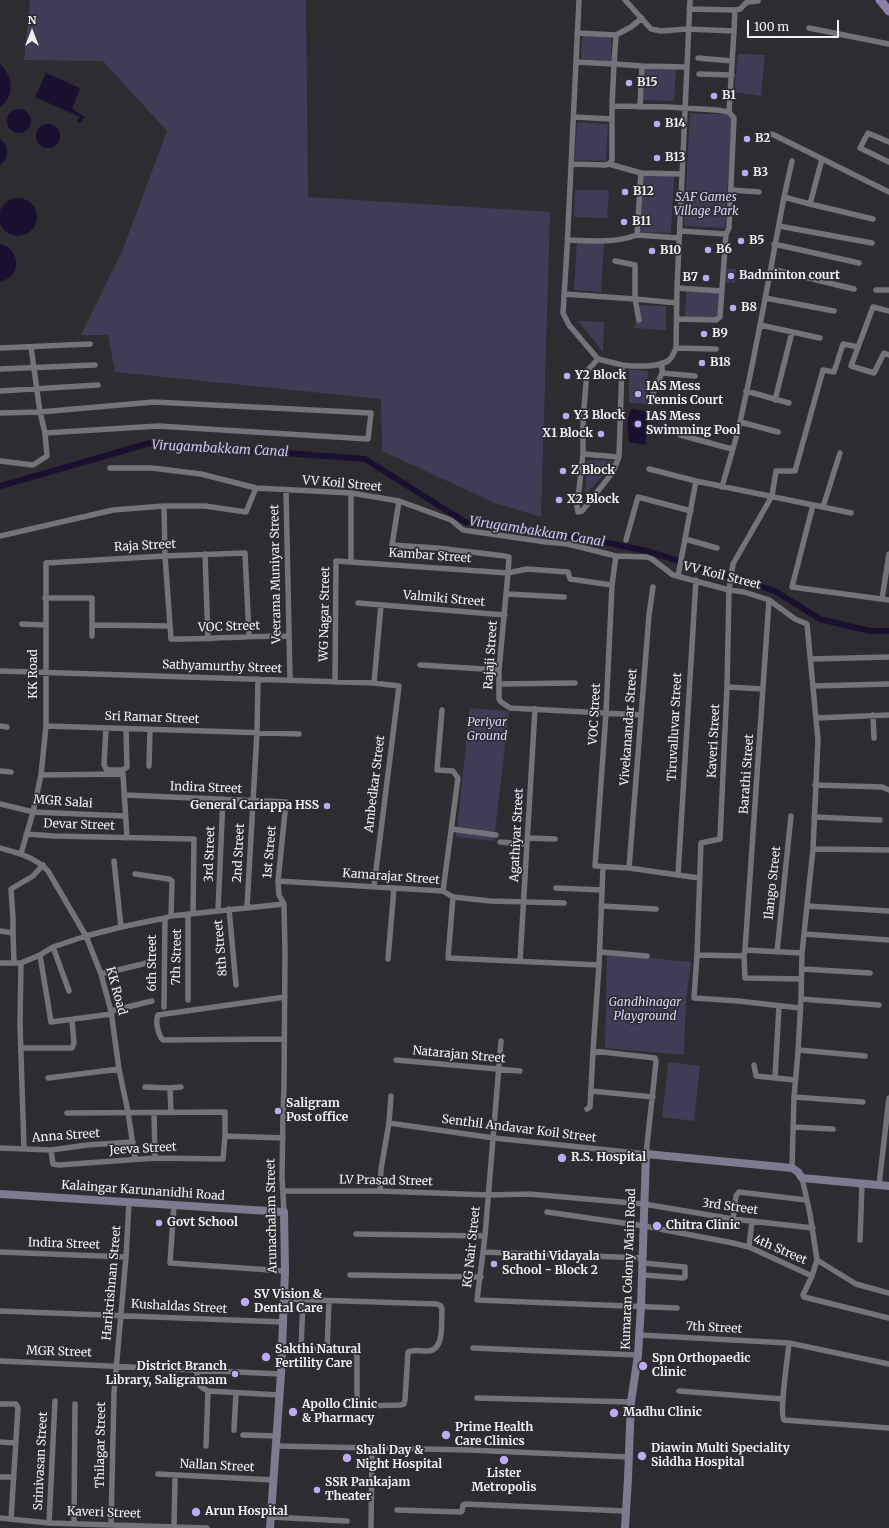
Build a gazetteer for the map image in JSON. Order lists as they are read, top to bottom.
{
  "streets": {
    "street": [
      "VV Koil Street",
      "Raja Street",
      "Kambar Street",
      "Veerama Muniyar Street",
      "Valmiki Street",
      "WG Nagar Street",
      "VOC Street",
      "Rajaji Street",
      "Sathyamurthy Street",
      "KK Road",
      "Sri Ramar Street",
      "Vivekanandar Street",
      "Tiruvalluvar Street",
      "Kaveri Street",
      "Barathi Street",
      "Ambedkar Street",
      "Indira Street",
      "MGR Salai",
      "Devar Street",
      "Agathiyar Street",
      "1st Street",
      "2nd Street",
      "3rd Street",
      "Kamarajar Street",
      "Ilango Street",
      "8th Street",
      "7th Street",
      "6th Street",
      "Natarajan Street",
      "Senthil Andavar Koil Street",
      "Anna Street",
      "Jeeva Street",
      "LV Prasad Street",
      "Kalaingar Karunanidhi Road",
      "Arunachalam Street",
      "KG Nair Street",
      "4th Street",
      "Kumaran Colony Main Road",
      "Harikrishnan Street",
      "Kushaldas Street",
      "MGR Street",
      "Thilagar Street",
      "Srinivasan Street",
      "Nallan Street"
    ]
  },
  "crossings": [
    ["VV Koil Street", "Veerama Muniyar Street"],
    ["VV Koil Street", "VOC Street"],
    ["VV Koil Street", "Rajaji Street"],
    ["VV Koil Street", "Tiruvalluvar Street"],
    ["VV Koil Street", "Kaveri Street"],
    ["VV Koil Street", "Barathi Street"],
    ["Raja Street", "VOC Street"],
    ["Raja Street", "KK Road"],
    ["Kambar Street", "WG Nagar Street"],
    ["Kambar Street", "VOC Street"],
    ["Kambar Street", "Rajaji Street"],
    ["Veerama Muniyar Street", "VOC Street"],
    ["Veerama Muniyar Street", "Sathyamurthy Street"],
    ["Valmiki Street", "Rajaji Street"],
    ["WG Nagar Street", "Sathyamurthy Street"],
    ["Rajaji Street", "Agathiyar Street"],
    ["Sathyamurthy Street", "KK Road"],
    ["Sathyamurthy Street", "Ambedkar Street"],
    ["Sathyamurthy Street", "2nd Street"],
    ["KK Road", "Sri Ramar Street"],
    ["KK Road", "MGR Salai"],
    ["KK Road", "Devar Street"],
    ["KK Road", "Anna Street"],
    ["KK Road", "Jeeva Street"],
    ["Sri Ramar Street", "2nd Street"],
    ["Kaveri Street", "Thilagar Street"],
    ["Kaveri Street", "Srinivasan Street"],
    ["Ambedkar Street", "Kamarajar Street"],
    ["Indira Street", "1st Street"],
    ["Indira Street", "2nd Street"],
    ["Indira Street", "3rd Street"],
    ["Indira Street", "Harikrishnan Street"],
    ["Agathiyar Street", "Kamarajar Street"],
    ["1st Street", "Kamarajar Street"],
    ["1st Street", "Arunachalam Street"],
    ["3rd Street", "LV Prasad Street"],
    ["3rd Street", "Kumaran Colony Main Road"],
    ["7th Street", "Kumaran Colony Main Road"],
    ["Natarajan Street", "KG Nair Street"],
    ["Senthil Andavar Koil Street", "KG Nair Street"],
    ["Senthil Andavar Koil Street", "Kumaran Colony Main Road"],
    ["Anna Street", "Jeeva Street"],
    ["LV Prasad Street", "Arunachalam Street"],
    ["LV Prasad Street", "KG Nair Street"],
    ["LV Prasad Street", "Kumaran Colony Main Road"],
    ["Kalaingar Karunanidhi Road", "Arunachalam Street"],
    ["Kalaingar Karunanidhi Road", "Harikrishnan Street"],
    ["Arunachalam Street", "Kushaldas Street"],
    ["Arunachalam Street", "MGR Street"],
    ["Arunachalam Street", "Nallan Street"],
    ["KG Nair Street", "Kumaran Colony Main Road"],
    ["4th Street", "Kumaran Colony Main Road"],
    ["Harikrishnan Street", "Kushaldas Street"],
    ["Harikrishnan Street", "MGR Street"],
    ["Harikrishnan Street", "Thilagar Street"],
    ["MGR Street", "Thilagar Street"]
  ],
  "water": ["Virugambakkam Canal"],
  "parks": ["SAF Games Village Park", "Periyar Ground", "Gandhinagar Playground"],
  "places": [
    "B15",
    "B1",
    "B14",
    "B2",
    "B13",
    "B3",
    "B12",
    "B11",
    "B5",
    "B6",
    "B10",
    "Badminton court",
    "B7",
    "B8",
    "B9",
    "B18",
    "Y2 Block",
    "IAS Mess Tennis Court",
    "Y3 Block",
    "IAS Mess Swimming Pool",
    "X1 Block",
    "Z Block",
    "X2 Block",
    "General Cariappa HSS",
    "Saligram Post office",
    "R.S. Hospital",
    "Govt School",
    "Chitra Clinic",
    "Barathi Vidayala School - Block 2",
    "SV Vision & Dental Care",
    "Sakthi Natural Fertility Care",
    "Spn Orthopaedic Clinic",
    "District Branch Library, Saligramam",
    "Apollo Clinic & Pharmacy",
    "Madhu Clinic",
    "Prime Health Care Clinics",
    "Diawin Multi Speciality Siddha Hospital",
    "Shali Day & Night Hospital",
    "Lister Metropolis",
    "SSR Pankajam Theater",
    "Arun Hospital"
  ],
  "scale_bar": "100 m",
  "north": "top"
}
